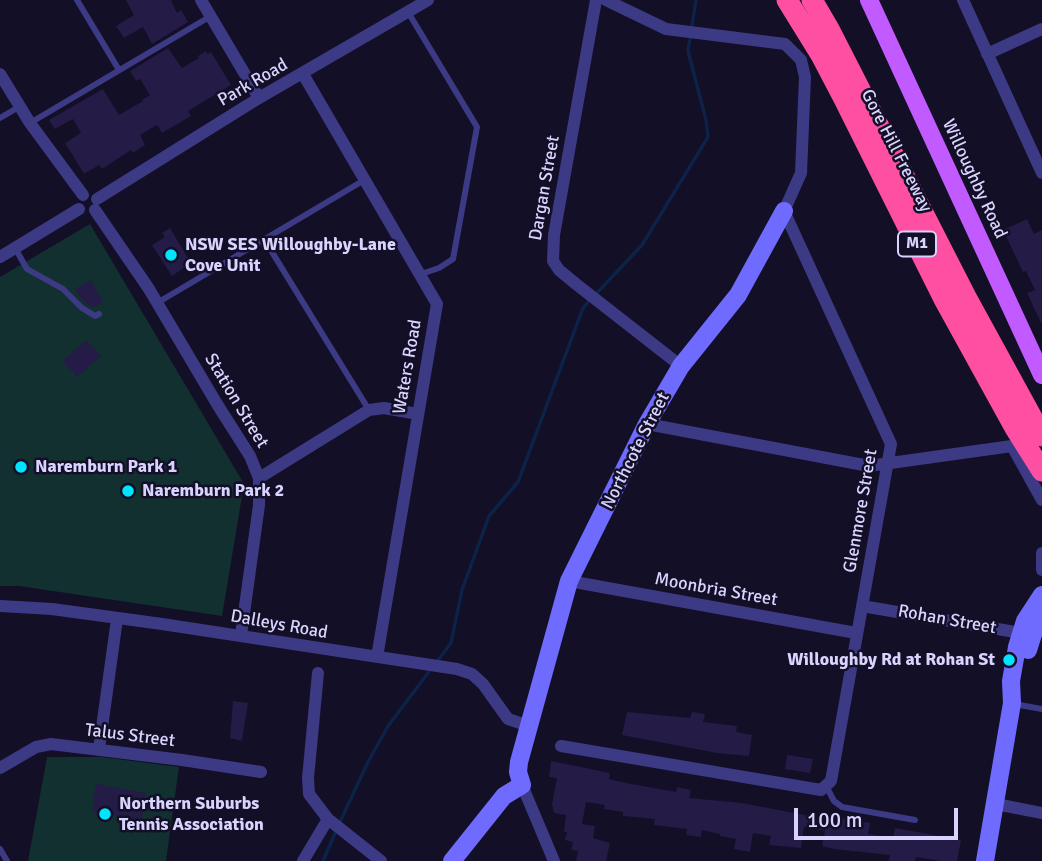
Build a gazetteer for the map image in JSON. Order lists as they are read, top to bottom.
{
  "streets": {
    "highway": ["Gore Hill Freeway", "M1"],
    "main road": ["Willoughby Road"],
    "street": [
      "Park Road",
      "Dargan Street",
      "Waters Road",
      "Station Street",
      "Northcote Street",
      "Glenmore Street",
      "Moonbria Street",
      "Rohan Street",
      "Dalleys Road",
      "Talus Street"
    ]
  },
  "crossings": [
    ["Park Road", "Waters Road"],
    ["Park Road", "Station Street"],
    ["Dargan Street", "Northcote Street"],
    ["Waters Road", "Dalleys Road"],
    ["Station Street", "Dalleys Road"],
    ["Northcote Street", "Glenmore Street"],
    ["Northcote Street", "Moonbria Street"],
    ["Northcote Street", "Dalleys Road"],
    ["Glenmore Street", "Moonbria Street"],
    ["Glenmore Street", "Rohan Street"]
  ],
  "places": [
    "NSW SES Willoughby-Lane Cove Unit",
    "Naremburn Park 1",
    "Naremburn Park 2",
    "Willoughby Rd at Rohan St",
    "Northern Suburbs Tennis Association"
  ],
  "scale_bar": "100 m"
}
